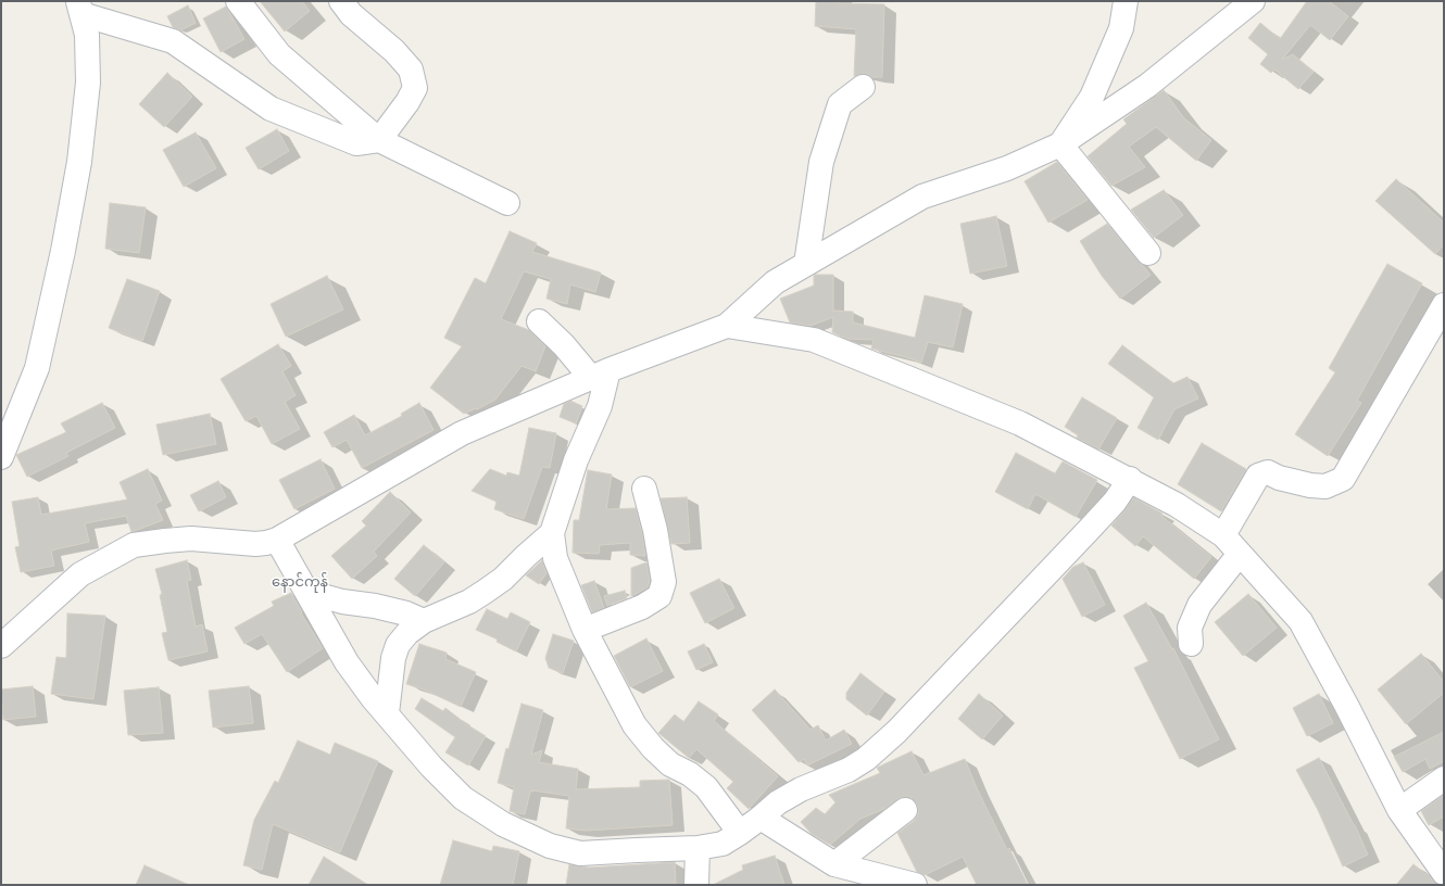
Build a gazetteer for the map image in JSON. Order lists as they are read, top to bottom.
{
  "districts": ["နောင်ကုန်"]
}
